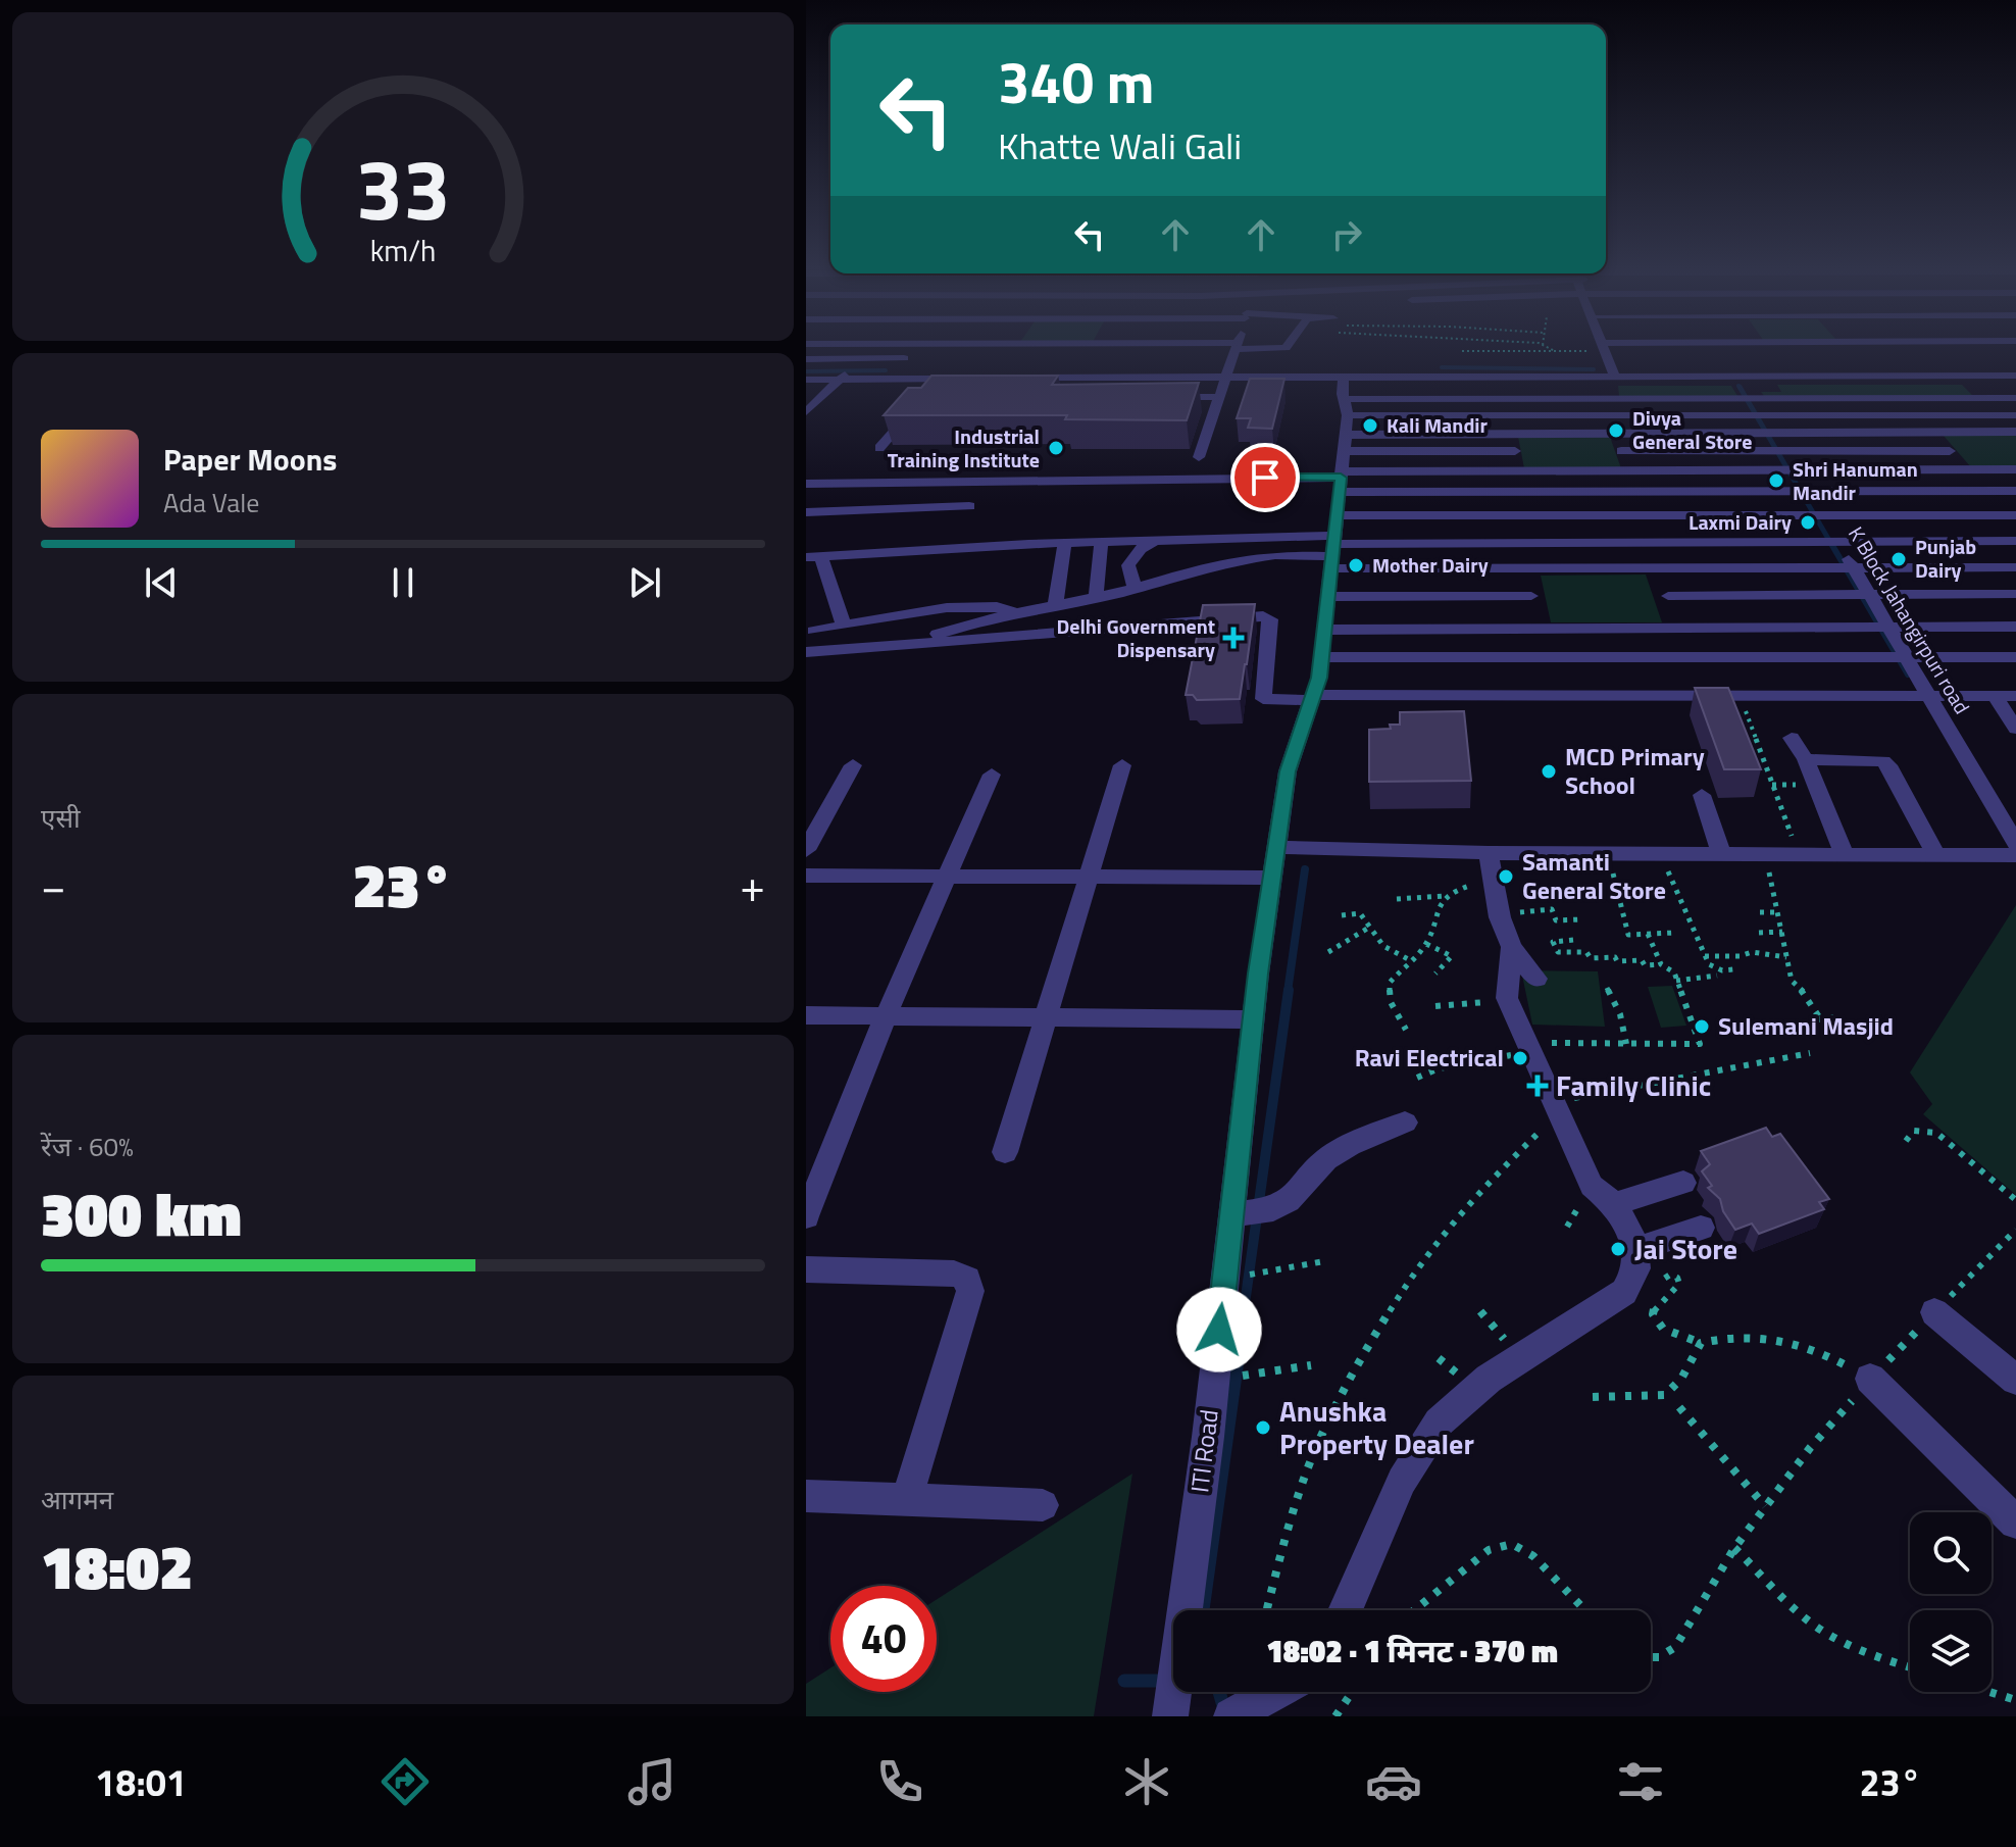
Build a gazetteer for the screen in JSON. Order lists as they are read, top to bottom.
{
  "streets": {
    "street": ["K Block Jahangirpuri road", "ITI Road"]
  },
  "places": {
    "other": [
      "Kali Mandir",
      "Divya General Store",
      "Industrial Training Institute",
      "Shri Hanuman Mandir",
      "Laxmi Dairy",
      "Punjab Dairy",
      "Mother Dairy",
      "MCD Primary School",
      "Samanti General Store",
      "Sulemani Masjid",
      "Ravi Electrical",
      "Jai Store",
      "Anushka Property Dealer"
    ],
    "health": ["Delhi Government Dispensary", "Family Clinic"]
  },
  "page": {
    "turn": ["340 m", "Khatte Wali Gali"],
    "song": ["Paper Moons", "Ada Vale"],
    "tile": [
      "एसी",
      ["रेंज · 60%", "300 km"],
      ["आगमन", "18:02"]
    ],
    "heat": ["−", "23°", "+"],
    "limit": "40",
    "trip": "18:02 · 1 मिनट · 370 m",
    "tabs": ["18:01", "23°"],
    "gauge": ["33", "km/h"]
  }
}
